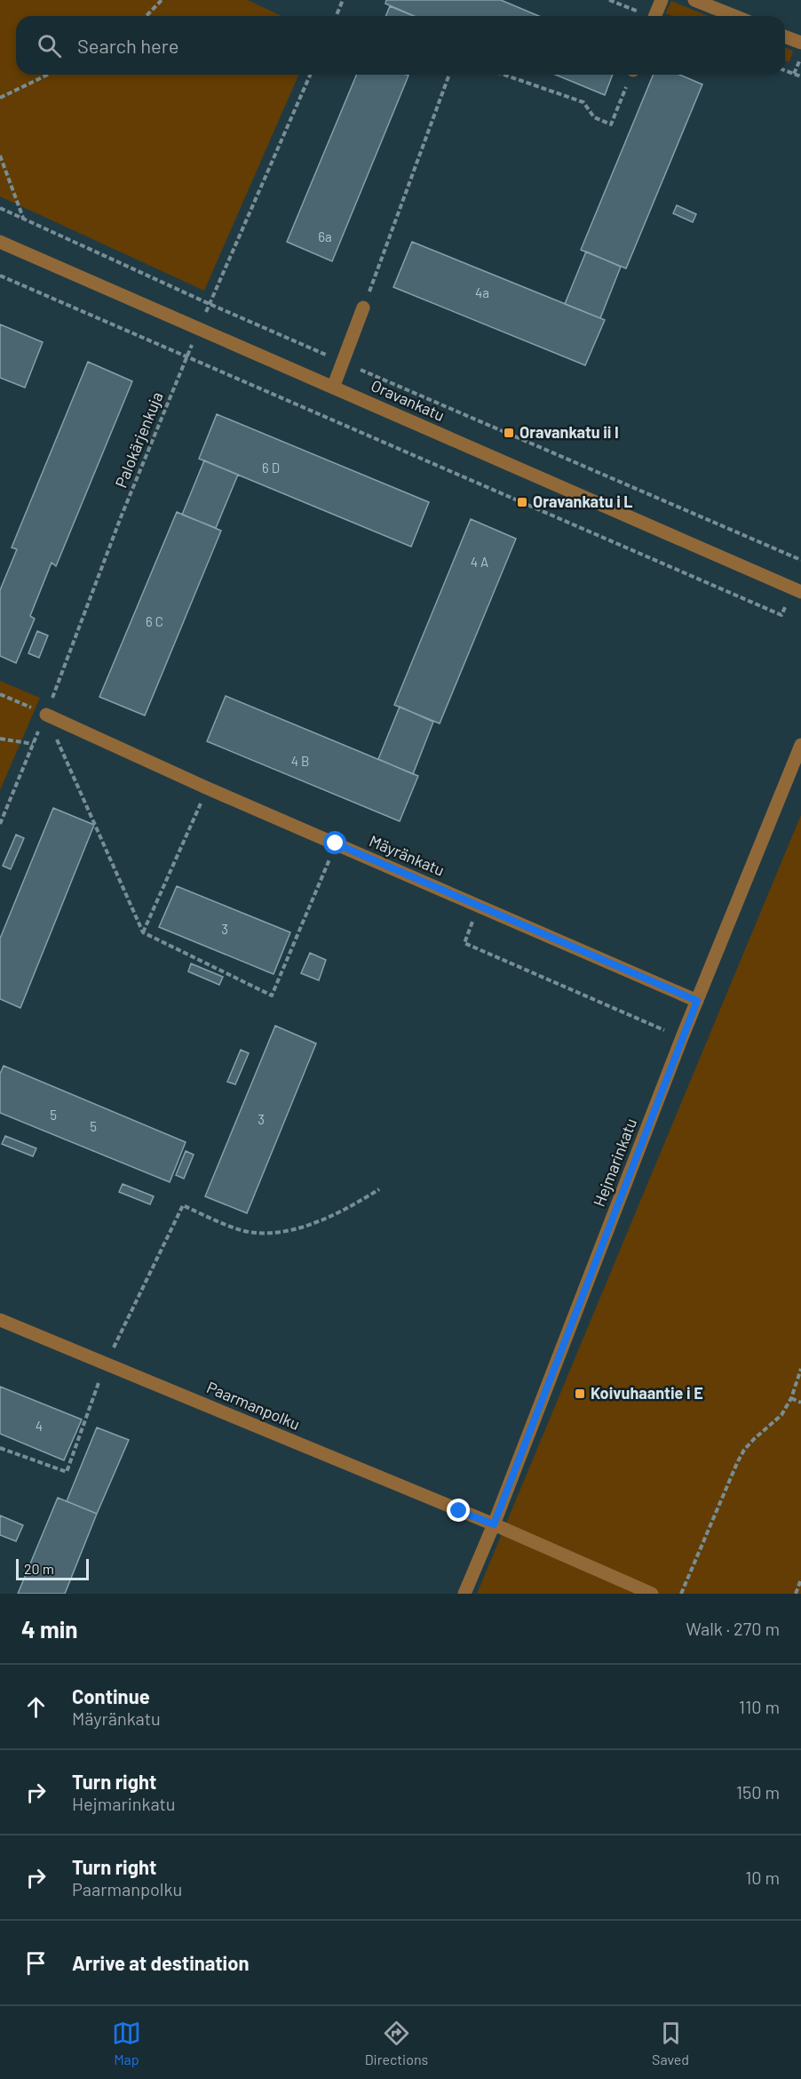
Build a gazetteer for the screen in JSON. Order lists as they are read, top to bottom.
{
  "streets": {
    "street": [
      "Oravankatu",
      "Mäyränkatu",
      "Hejmarinkatu",
      "Paarmanpolku"
    ],
    "path": ["Palokärjenkuja"]
  },
  "crossings": [
    ["Oravankatu", "Palokärjenkuja"],
    ["Palokärjenkuja", "Mäyränkatu"],
    ["Mäyränkatu", "Hejmarinkatu"],
    ["Hejmarinkatu", "Paarmanpolku"]
  ],
  "places": {
    "transit": ["Oravankatu ii I", "Oravankatu i L", "Koivuhaantie i E"]
  },
  "house_numbers": [
    "6a",
    "4a",
    "6 D",
    "4 A",
    "6 C",
    "4 B",
    "3",
    "5",
    "3",
    "5",
    "4"
  ],
  "scale_bar": "20 m",
  "page": {
    "search": "Search here",
    "scale": "20 m",
    "heading": ["4 min", "Walk · 270 m"],
    "list": [
      ["Continue", "Mäyränkatu", "110 m"],
      ["Turn right", "Hejmarinkatu", "150 m"],
      ["Turn right", "Paarmanpolku", "10 m"],
      "Arrive at destination"
    ],
    "nav": ["Map", "Directions", "Saved"]
  }
}
